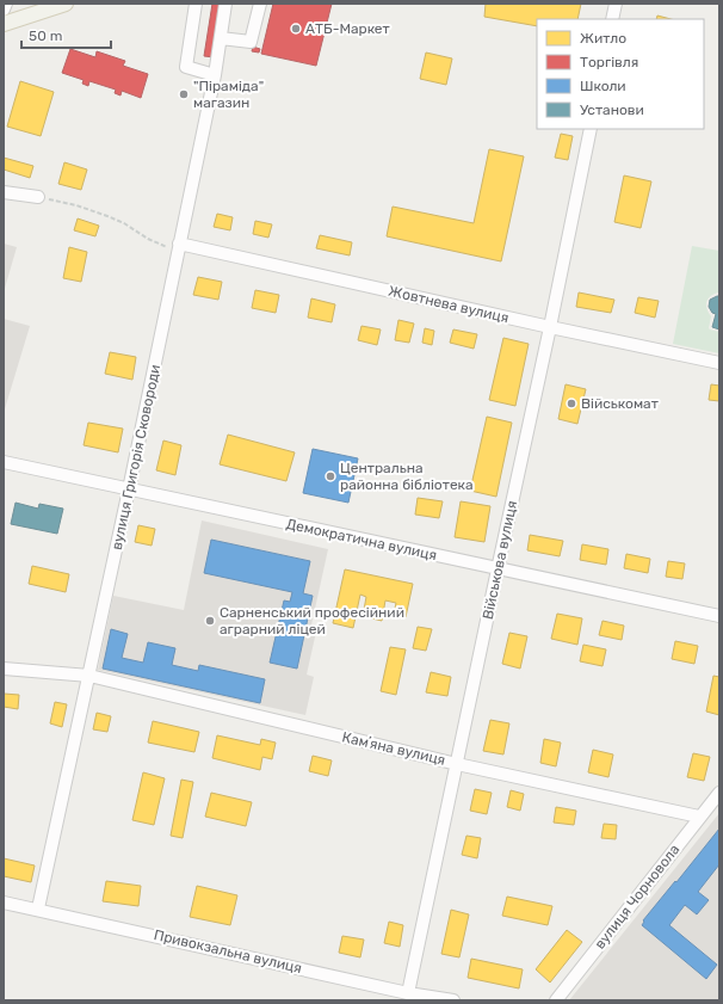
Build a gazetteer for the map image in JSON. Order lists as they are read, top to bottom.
{
  "streets": {
    "street": [
      "Жовтнева вулиця",
      "вулиця Григорія Сковороди",
      "Демократична вулиця",
      "Військова вулиця",
      "Камʼяна вулиця",
      "вулиця Чорновола",
      "Привокзальна вулиця"
    ]
  },
  "crossings": [
    ["Жовтнева вулиця", "вулиця Григорія Сковороди"],
    ["Жовтнева вулиця", "Військова вулиця"],
    ["вулиця Григорія Сковороди", "Демократична вулиця"],
    ["вулиця Григорія Сковороди", "Камʼяна вулиця"],
    ["вулиця Григорія Сковороди", "Привокзальна вулиця"],
    ["Демократична вулиця", "Військова вулиця"],
    ["Військова вулиця", "Камʼяна вулиця"],
    ["Військова вулиця", "Привокзальна вулиця"],
    ["Камʼяна вулиця", "вулиця Чорновола"]
  ],
  "places": [
    "АТБ-Маркет",
    "\"Піраміда\" магазин",
    "Військомат",
    "Центральна районна бібліотека",
    "Сарненський професійний аграрний ліцей"
  ],
  "legend": [
    "Житло",
    "Торгівля",
    "Школи",
    "Установи"
  ],
  "scale_bar": "50 m"
}
